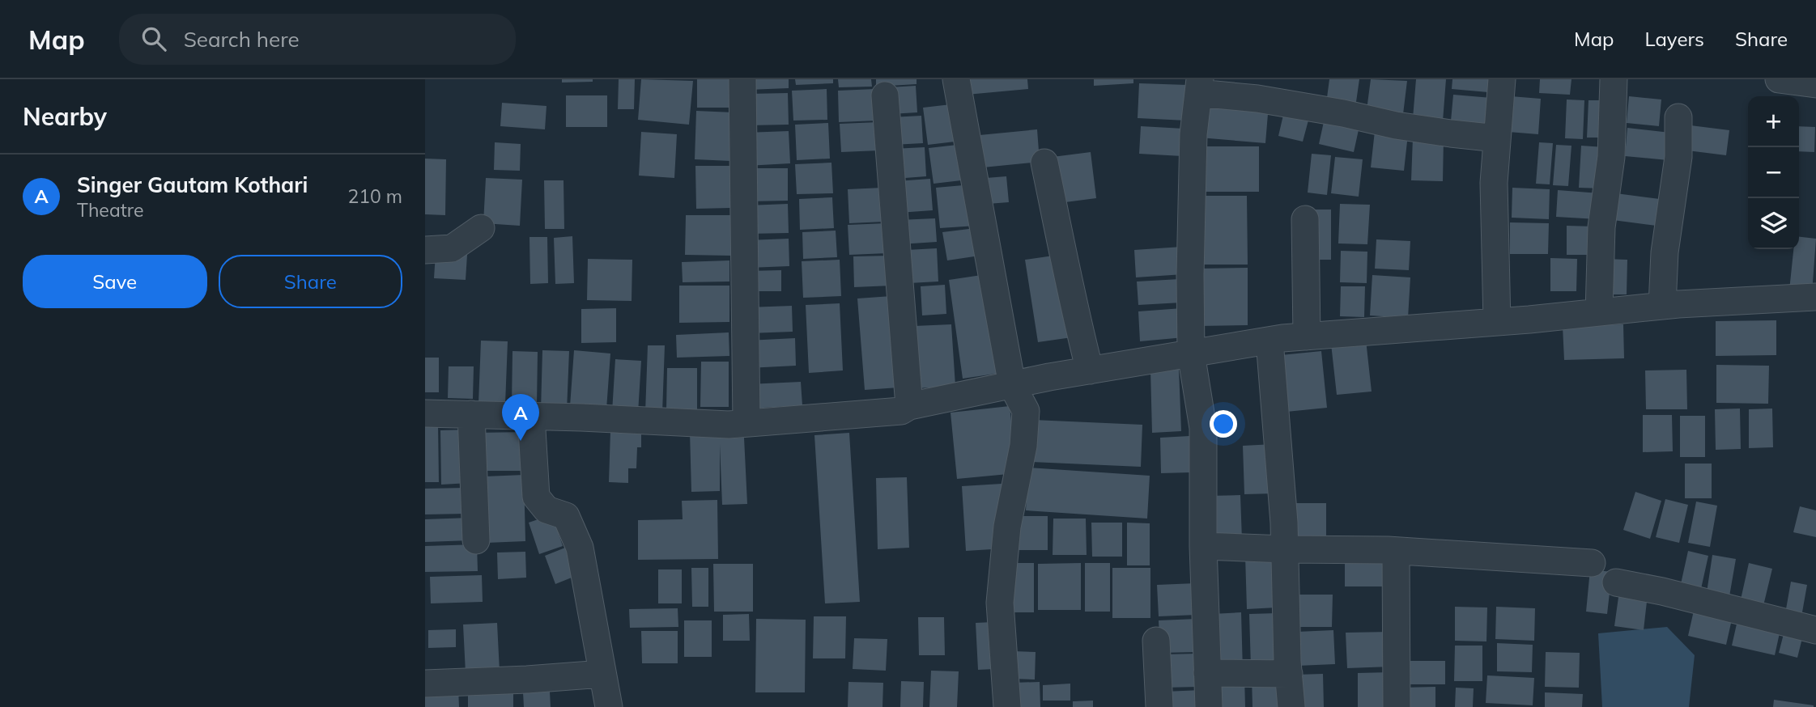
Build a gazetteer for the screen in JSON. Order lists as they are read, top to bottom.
{
  "page": {
    "header": "Map",
    "search": "Search here",
    "nav": ["Map", "Layers", "Share"],
    "heading": "Nearby",
    "map_buttons": ["+", "−"],
    "list": [
      {
        "mark": "A",
        "name": "Singer Gautam Kothari",
        "note": "Theatre",
        "value": "210 m"
      }
    ],
    "buttons": ["Save", "Share"],
    "pins": "A"
  }
}
